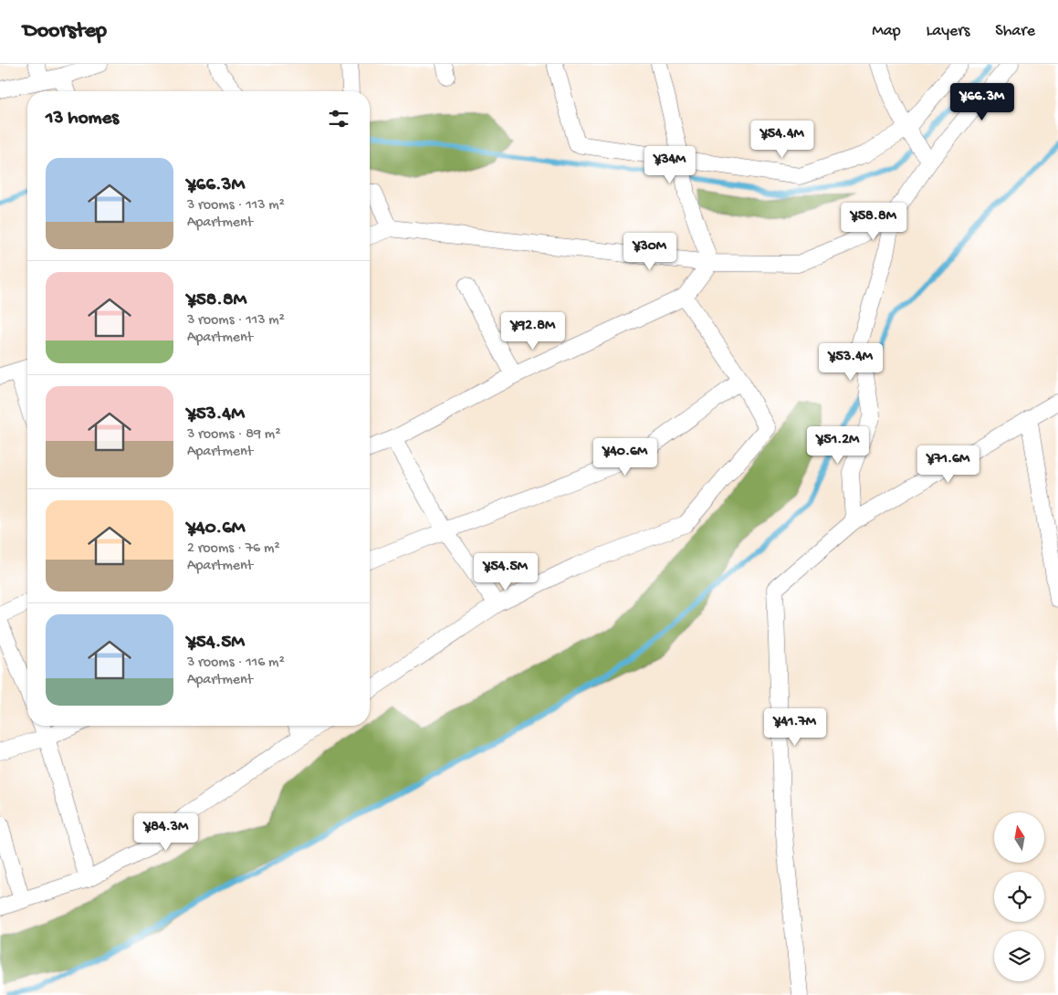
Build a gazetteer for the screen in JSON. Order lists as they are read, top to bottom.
{
  "north": "top",
  "page": {
    "header": "Doorstep",
    "nav": ["Map", "Layers", "Share"],
    "price": [
      "¥66.3M",
      "¥54.4M",
      "¥34M",
      "¥58.8M",
      "¥30M",
      "¥92.8M",
      "¥53.4M",
      "¥51.2M",
      "¥40.6M",
      "¥71.6M",
      "¥54.5M",
      "¥41.7M",
      "¥84.3M"
    ],
    "heading": "13 homes",
    "list": [
      {
        "name": "¥66.3M",
        "note": "3 rooms · 113 m² · Apartment"
      },
      {
        "name": "¥58.8M",
        "note": "3 rooms · 113 m² · Apartment"
      },
      {
        "name": "¥53.4M",
        "note": "3 rooms · 89 m² · Apartment"
      },
      {
        "name": "¥40.6M",
        "note": "2 rooms · 76 m² · Apartment"
      },
      {
        "name": "¥54.5M",
        "note": "3 rooms · 116 m² · Apartment"
      }
    ]
  }
}
